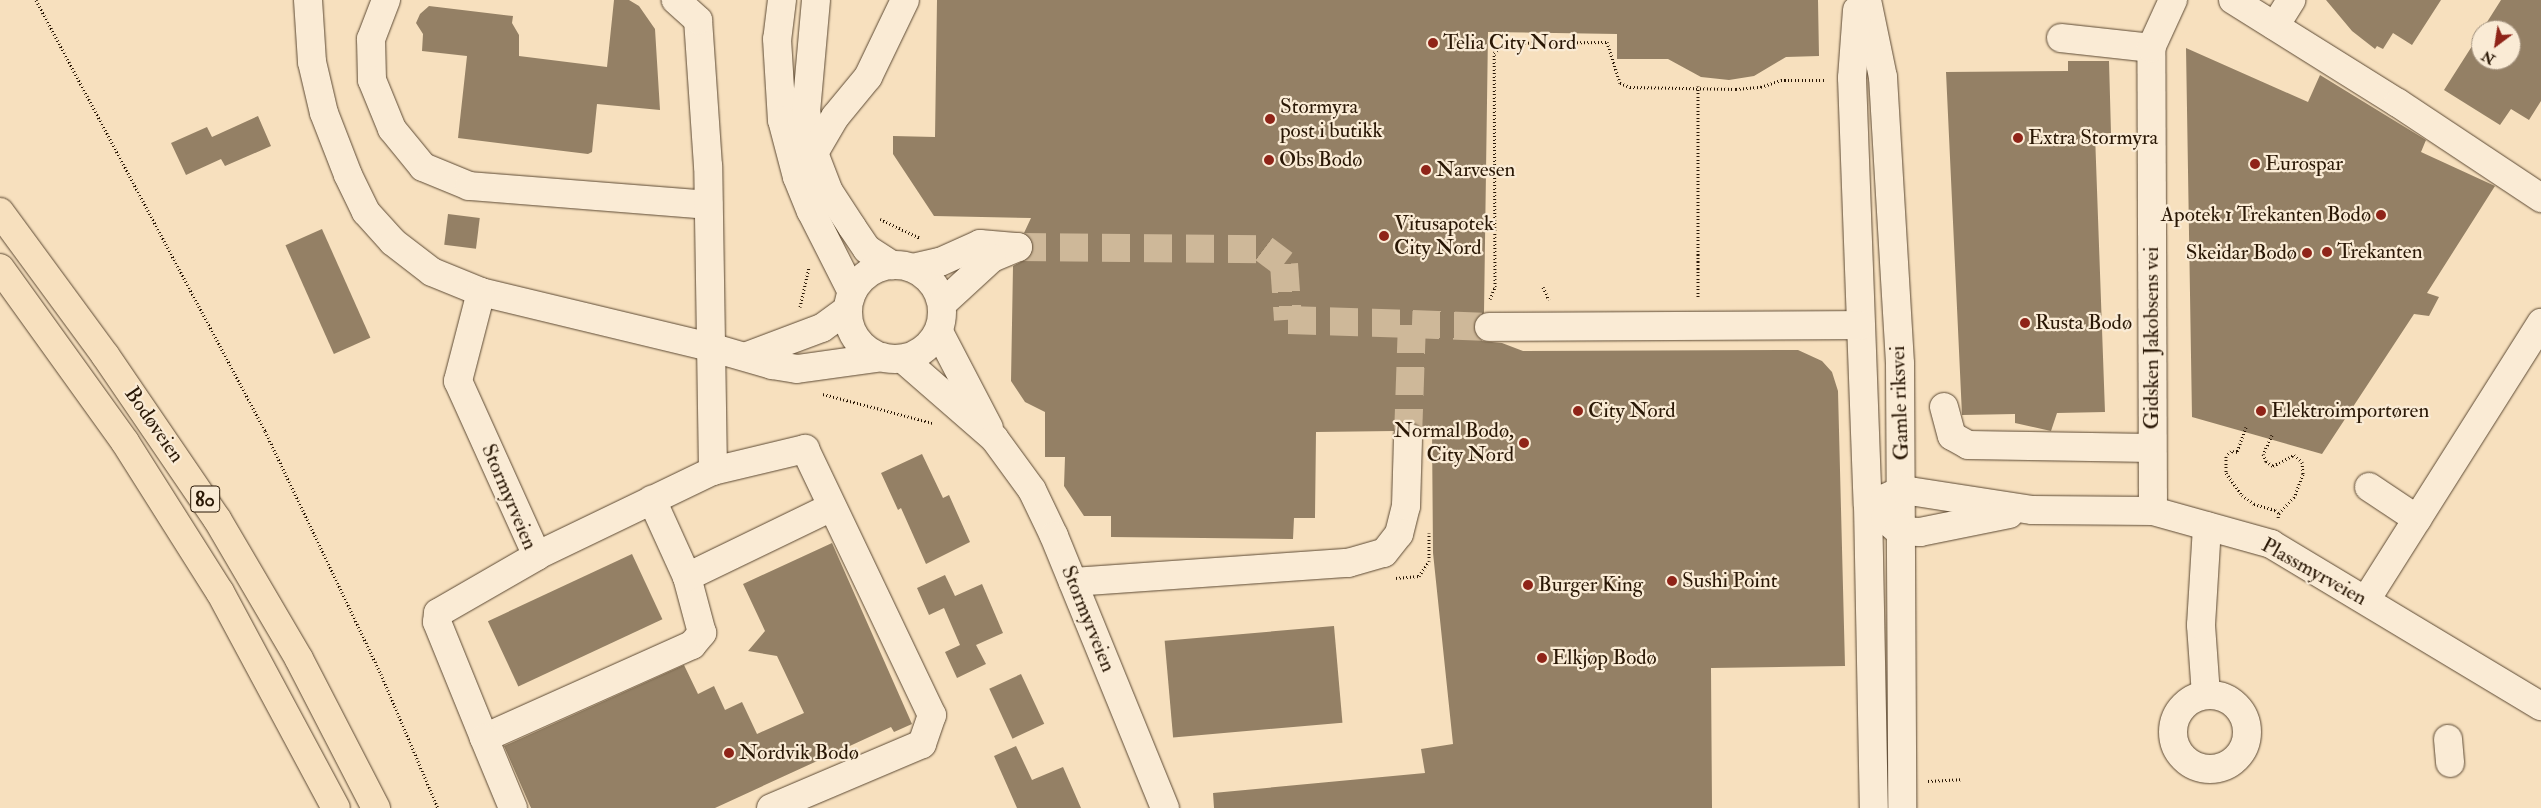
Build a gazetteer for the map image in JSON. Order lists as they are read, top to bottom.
{
  "streets": {
    "highway": ["Bodøveien", "80"],
    "street": [
      "Gidsken Jakobsens vei",
      "Gamle riksvei",
      "Stormyrveien",
      "Plassmyrveien"
    ]
  },
  "crossings": [
    ["Gidsken Jakobsens vei", "Plassmyrveien"],
    ["Gamle riksvei", "Plassmyrveien"]
  ],
  "places": [
    "Telia City Nord",
    "Stormyra post i butikk",
    "Extra Stormyra",
    "Obs Bodø",
    "Eurospar",
    "Narvesen",
    "Apotek 1 Trekanten Bodø",
    "Vitusapotek City Nord",
    "Trekanten",
    "Skeidar Bodø",
    "Rusta Bodø",
    "City Nord",
    "Elektroimportøren",
    "Normal Bodø, City Nord",
    "Sushi Point",
    "Burger King",
    "Elkjøp Bodø",
    "Nordvik Bodø"
  ],
  "north": "bottom left"
}
